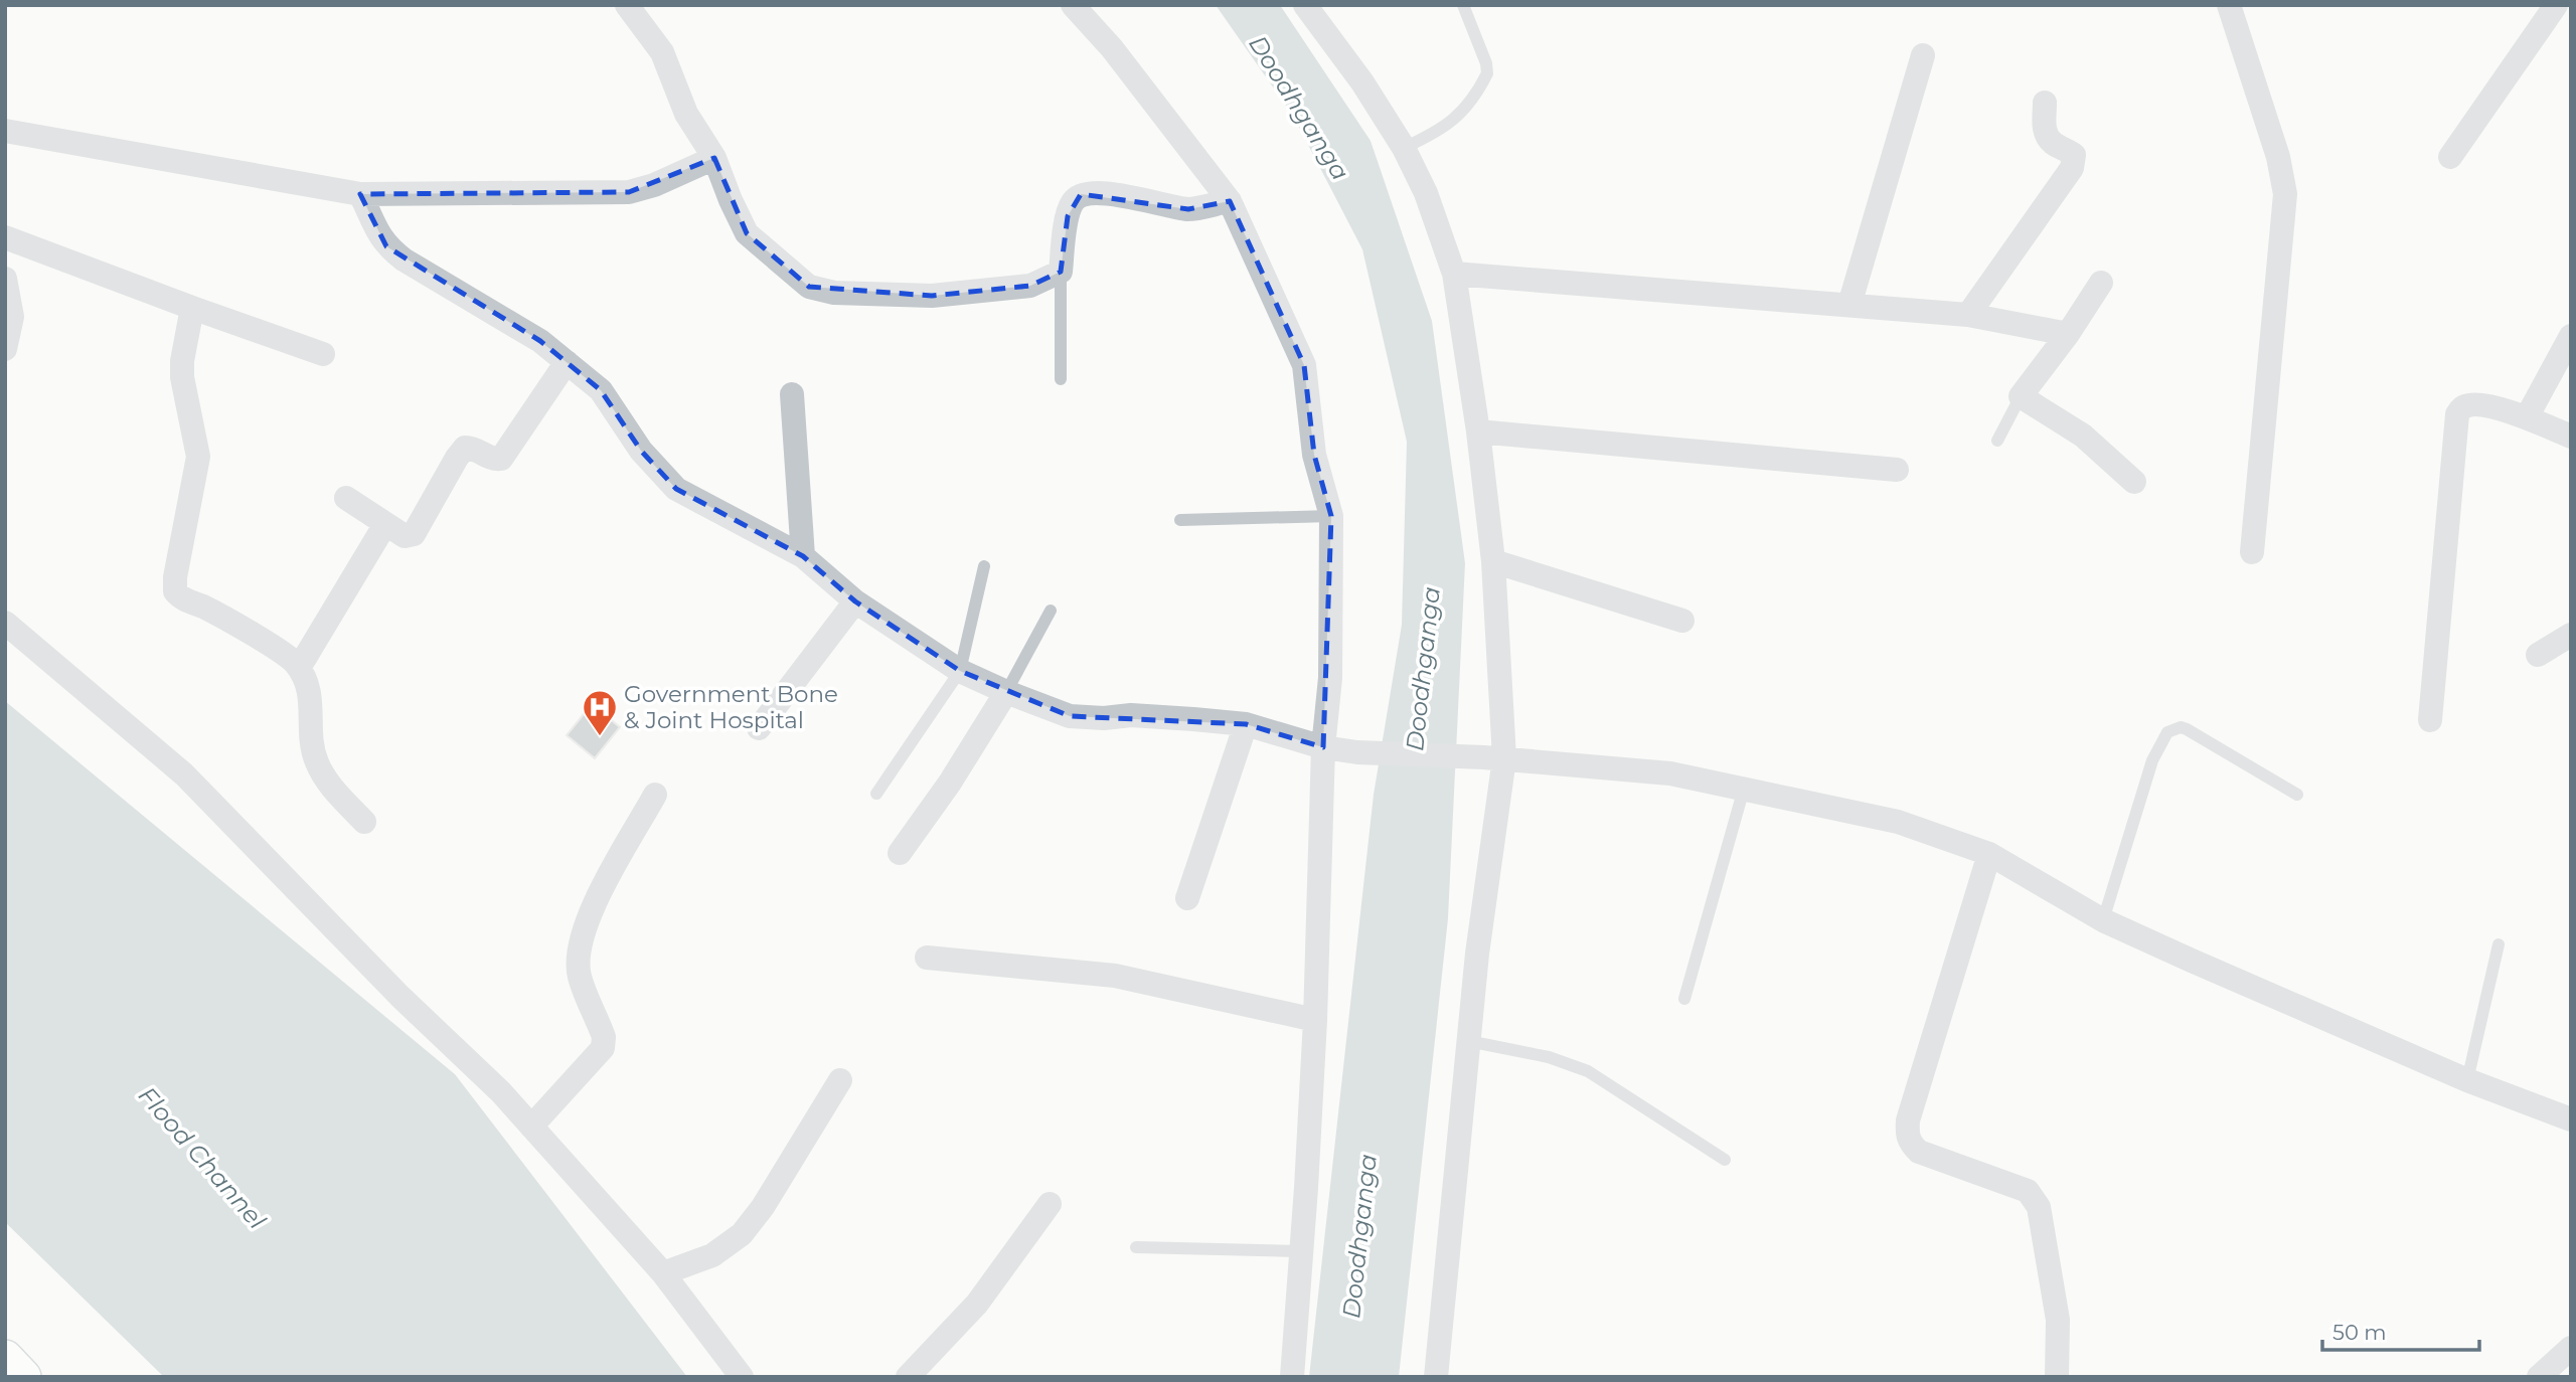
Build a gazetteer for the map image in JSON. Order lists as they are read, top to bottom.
{
  "water": ["Doodhganga", "Flood Channel"],
  "places": {
    "hospital": ["Government Bone & Joint Hospital"]
  },
  "scale_bar": "50 m"
}
